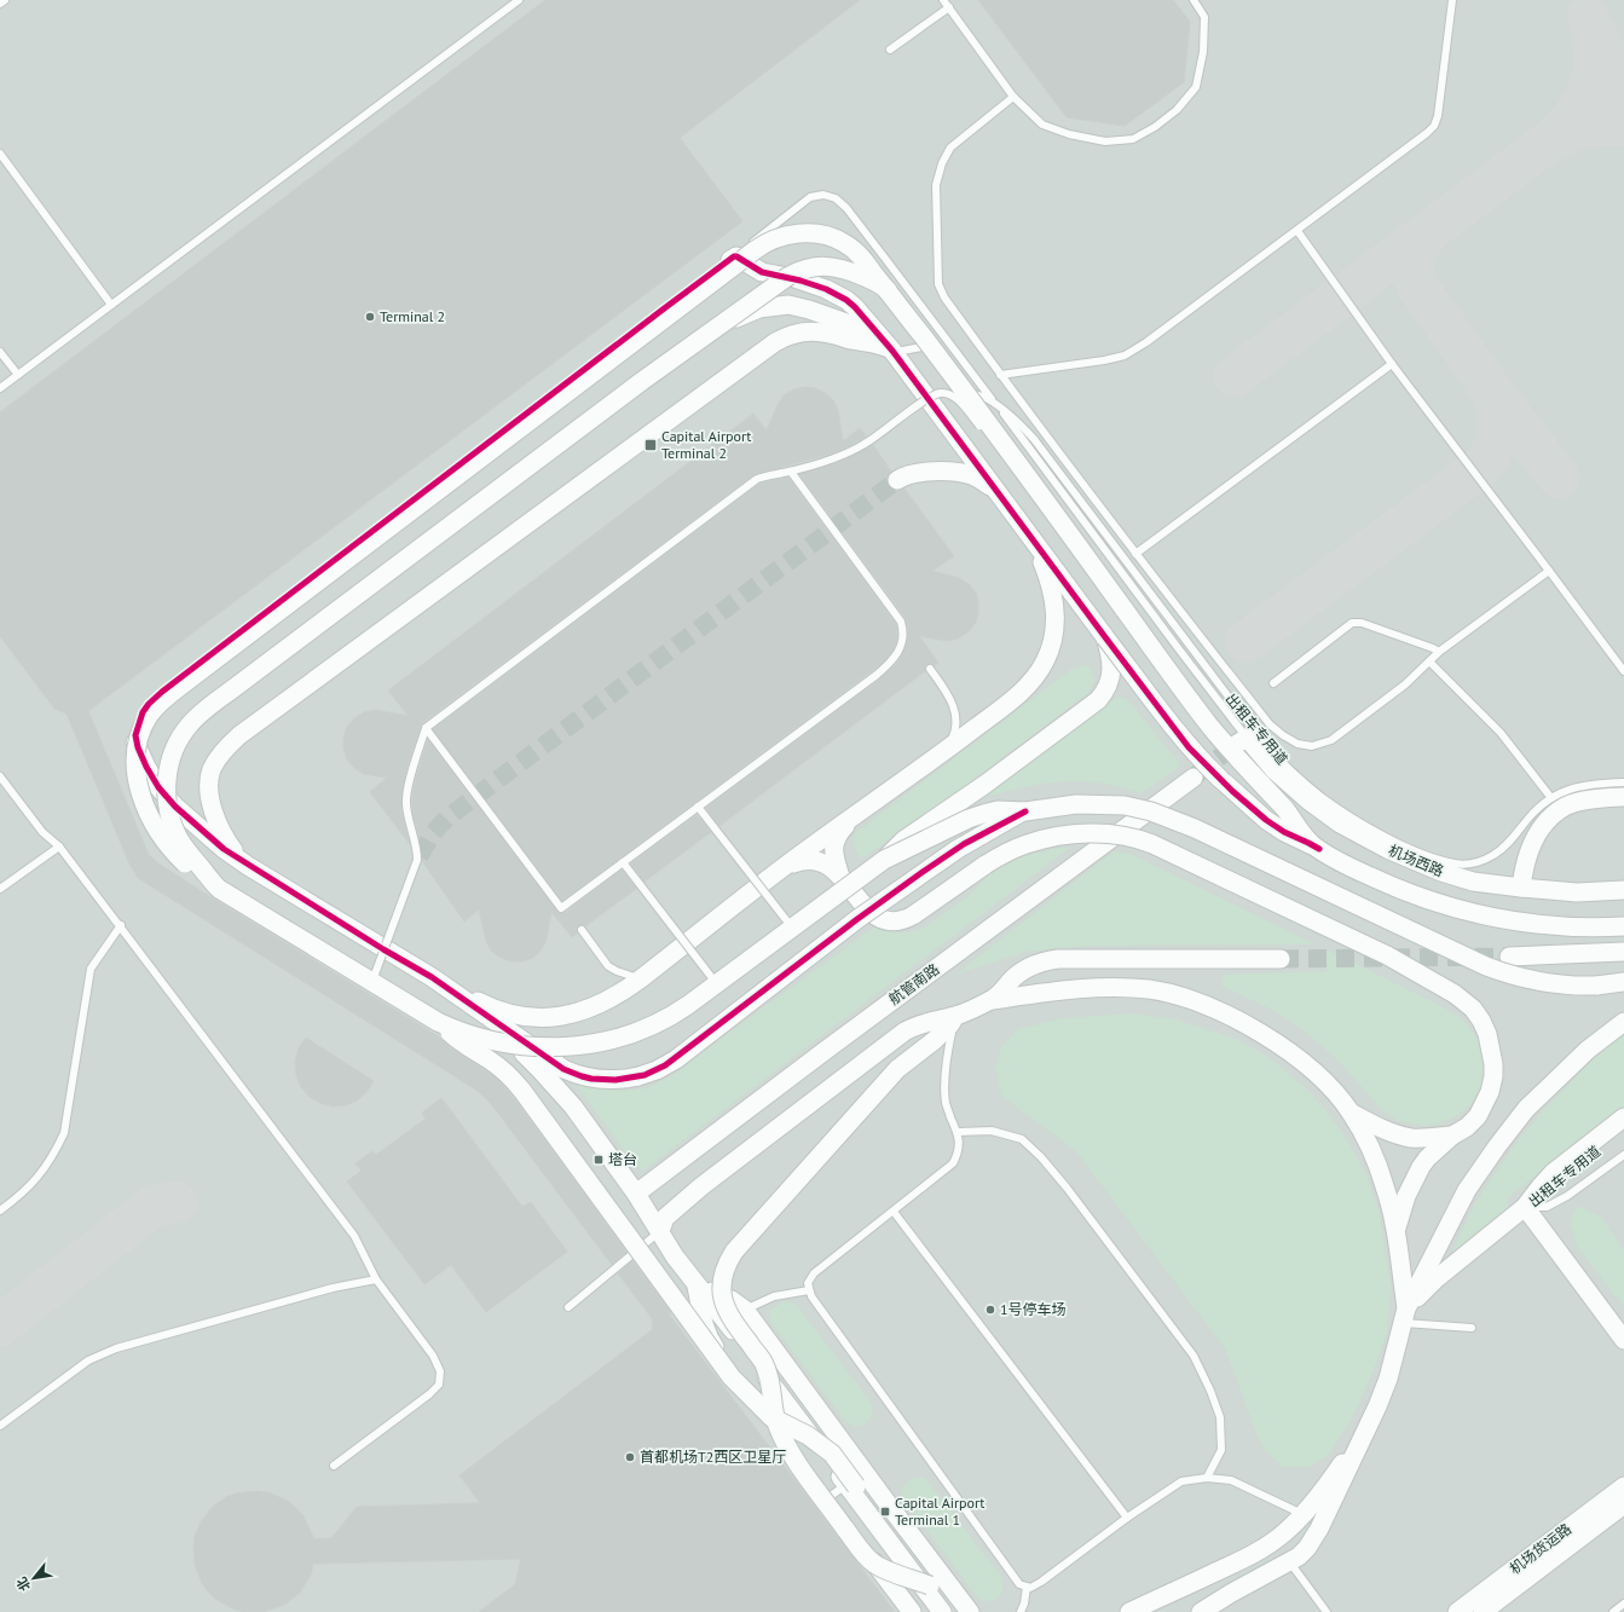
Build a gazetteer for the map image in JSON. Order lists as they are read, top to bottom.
{
  "streets": {
    "street": ["机场西路", "航管南路", "机场货运路"],
    "lane": ["出租车专用道"]
  },
  "places": {
    "other": ["Terminal 2", "1号停车场", "首都机场T2西区卫星厅"],
    "transit": ["Capital Airport Terminal 2", "塔台", "Capital Airport Terminal 1"]
  },
  "north": "bottom left"
}
